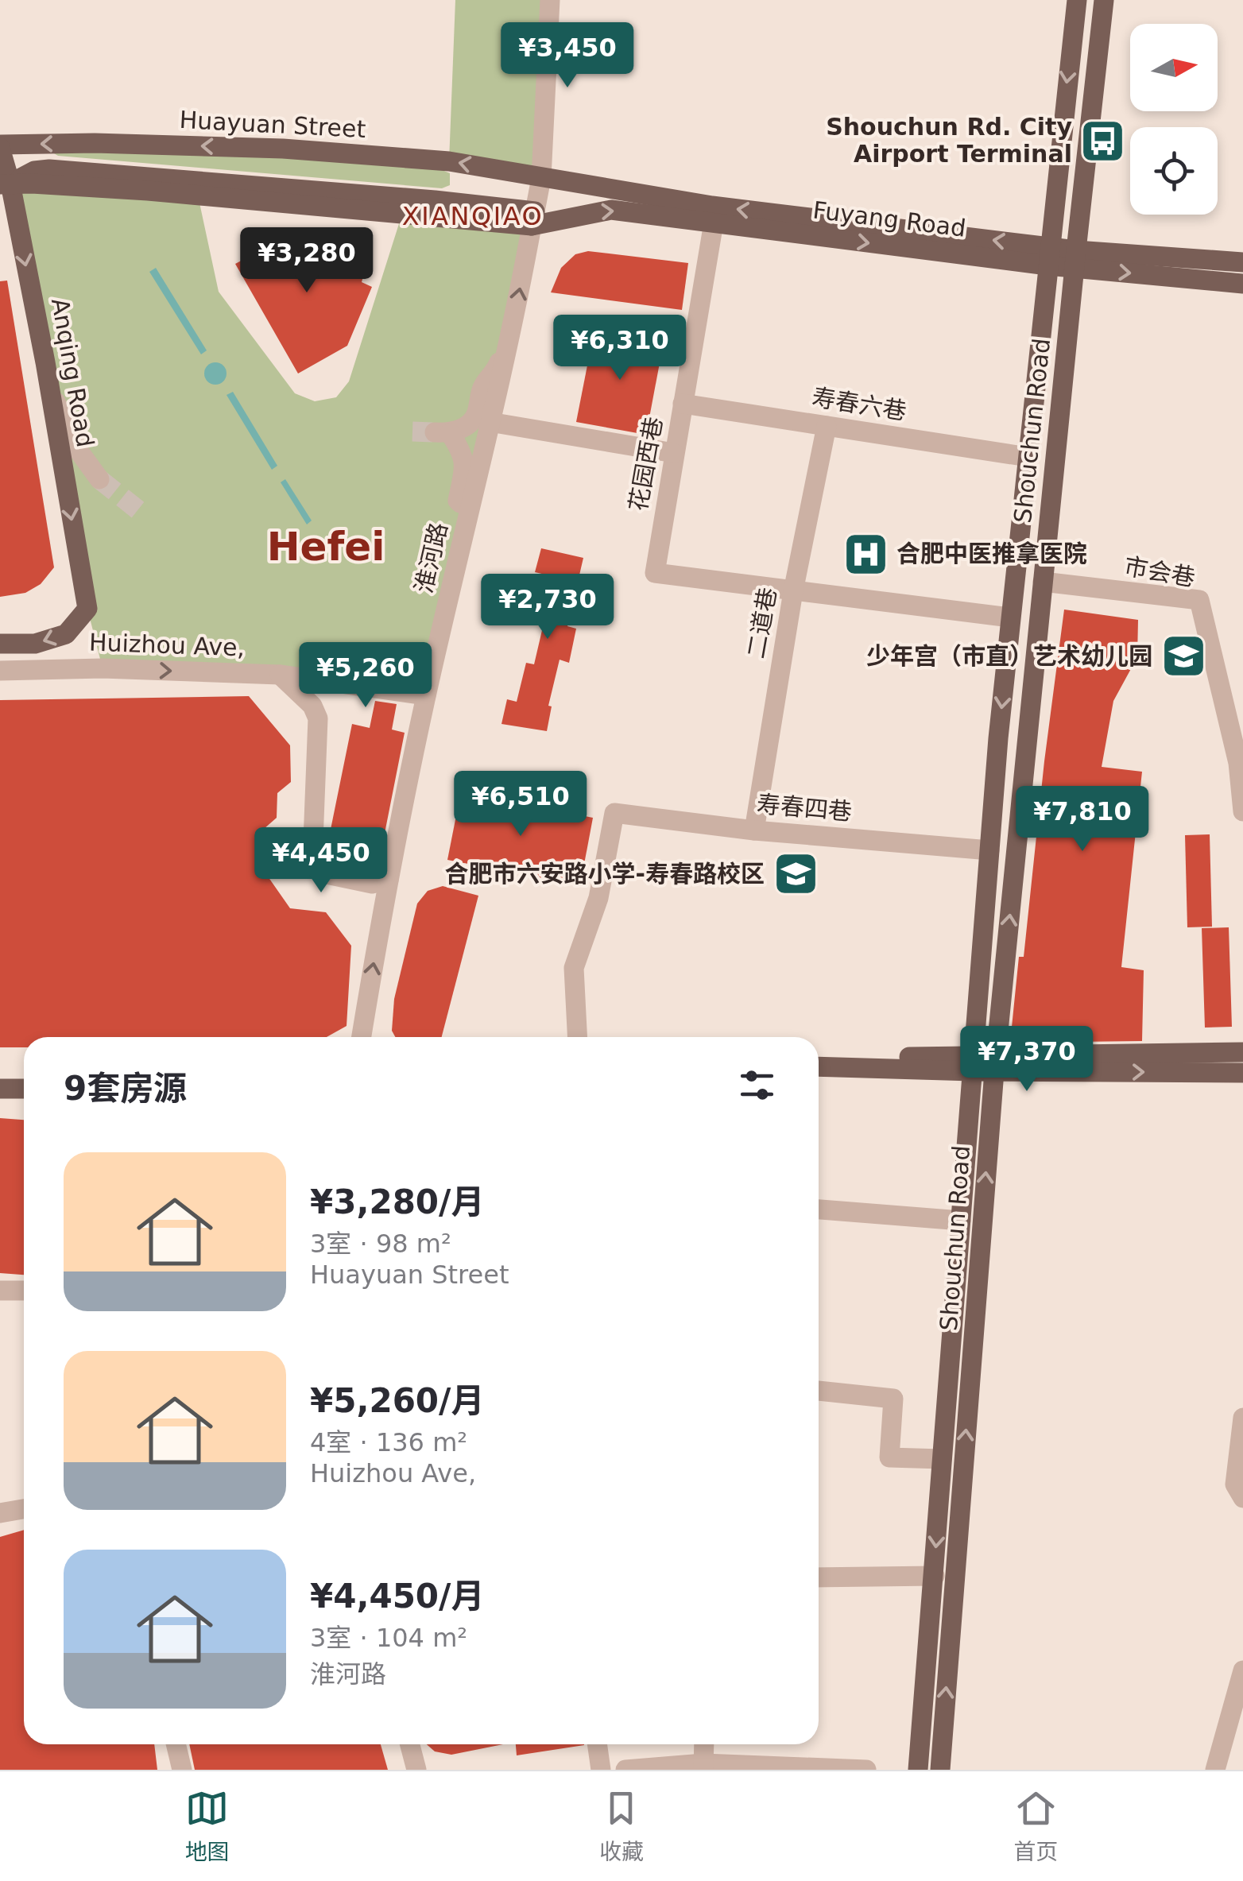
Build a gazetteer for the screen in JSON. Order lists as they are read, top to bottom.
{
  "streets": {
    "main road": [
      "Huayuan Street",
      "Fuyang Road",
      "Anqing Road",
      "Shouchun Road",
      "Huizhou Ave,"
    ],
    "street": [
      "寿春六巷",
      "花园西巷",
      "淮河路",
      "市会巷",
      "二道巷",
      "寿春四巷"
    ]
  },
  "crossings": [
    ["Huayuan Street", "Fuyang Road"],
    ["Huayuan Street", "Anqing Road"],
    ["Huayuan Street", "淮河路"],
    ["Fuyang Road", "Shouchun Road"],
    ["Fuyang Road", "花园西巷"],
    ["Fuyang Road", "淮河路"],
    ["Anqing Road", "Huizhou Ave,"],
    ["寿春六巷", "Shouchun Road"],
    ["寿春六巷", "花园西巷"],
    ["寿春六巷", "二道巷"],
    ["Shouchun Road", "市会巷"],
    ["Shouchun Road", "寿春四巷"],
    ["花园西巷", "二道巷"],
    ["淮河路", "Huizhou Ave,"],
    ["二道巷", "寿春四巷"]
  ],
  "one_way": ["Anqing Road"],
  "districts": ["XIANQIAO", "Hefei"],
  "places": {
    "bus stop": ["Shouchun Rd. City Airport Terminal"],
    "hospital": ["合肥中医推拿医院"],
    "school or university": ["少年宫（市直）艺术幼儿园", "合肥市六安路小学-寿春路校区"]
  },
  "north": "right",
  "page": {
    "price": [
      "¥3,450",
      "¥3,280",
      "¥6,310",
      "¥2,730",
      "¥5,260",
      "¥6,510",
      "¥7,810",
      "¥4,450",
      "¥7,370"
    ],
    "heading": "9套房源",
    "list": [
      {
        "name": "¥3,280/月",
        "note": "3室 · 98 m² · Huayuan Street"
      },
      {
        "name": "¥5,260/月",
        "note": "4室 · 136 m² · Huizhou Ave,"
      },
      {
        "name": "¥4,450/月",
        "note": "3室 · 104 m² · 淮河路"
      }
    ],
    "tabs": ["地图", "收藏", "首页"]
  }
}
